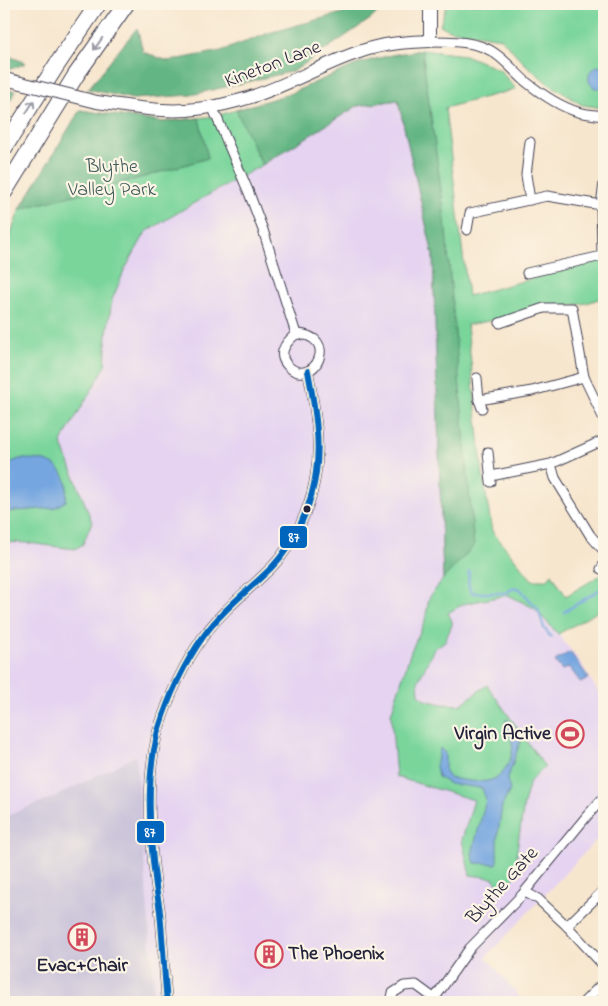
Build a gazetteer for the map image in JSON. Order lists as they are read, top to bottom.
{
  "streets": {
    "street": ["Kineton Lane", "Blythe Gate"]
  },
  "parks": ["Blythe Valley Park"],
  "places": {
    "sports": ["Virgin Active"],
    "building": ["Evac+Chair", "The Phoenix"]
  },
  "lines": ["transit line 87"]
}
